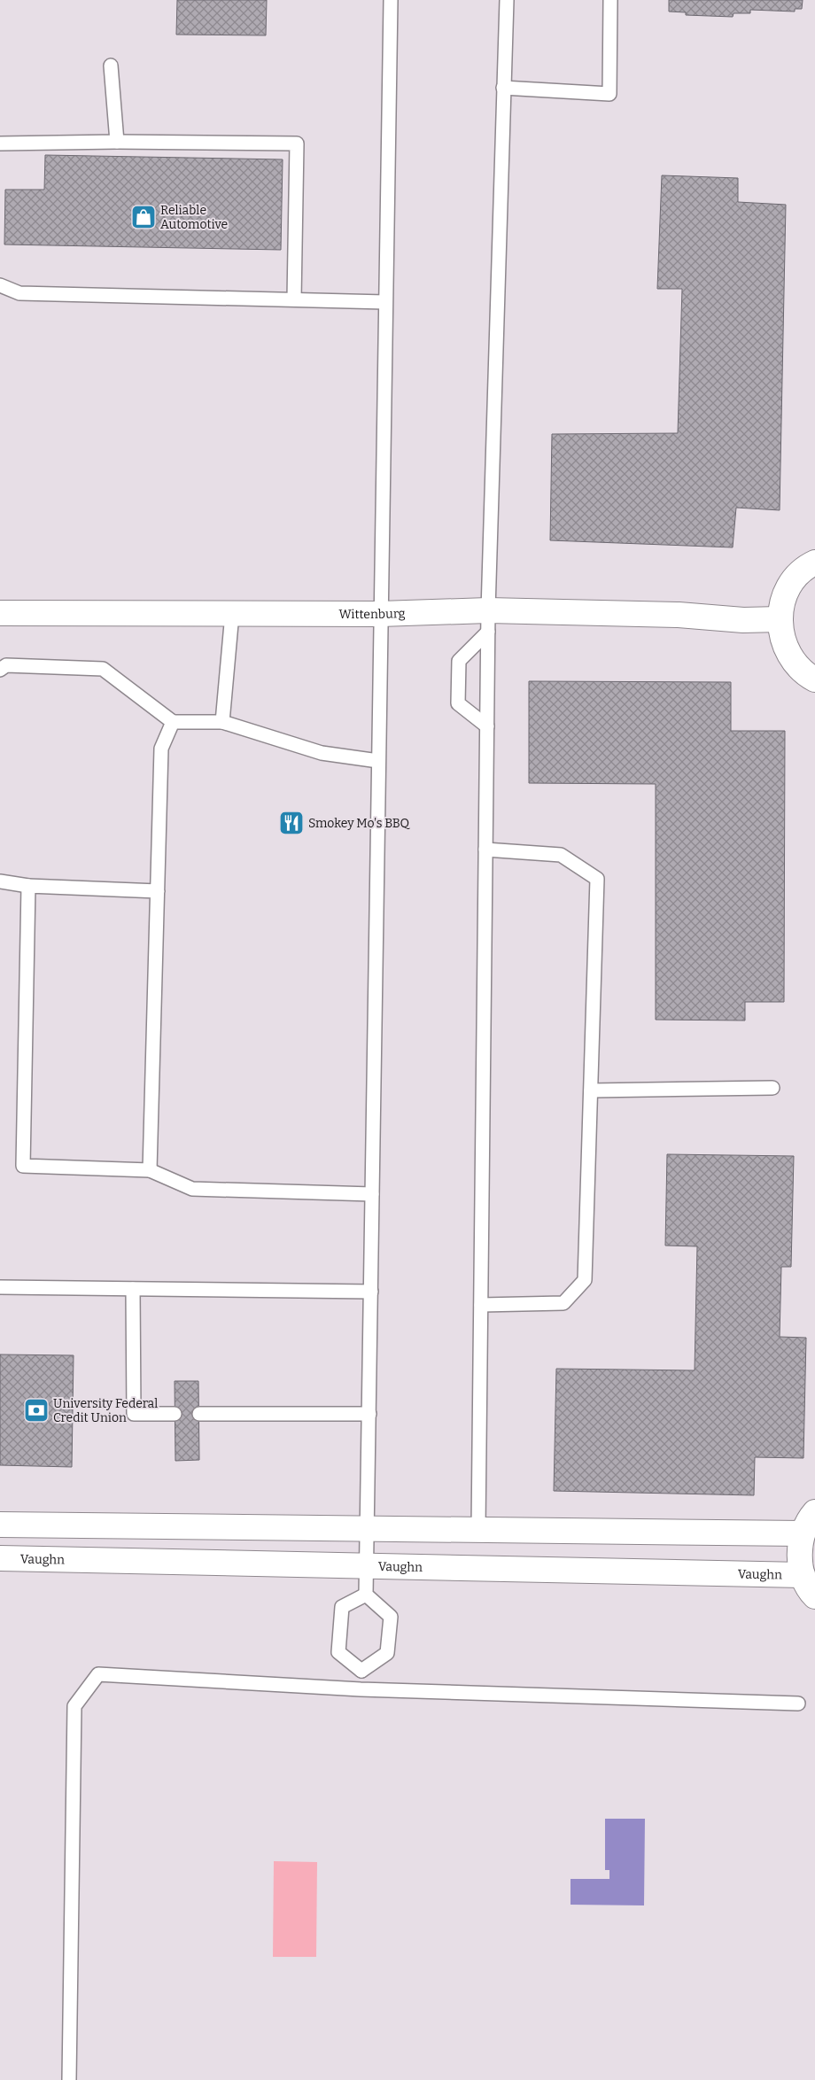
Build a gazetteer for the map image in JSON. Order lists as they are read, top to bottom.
{
  "streets": {
    "street": ["Wittenburg", "Vaughn"]
  },
  "places": {
    "shop": ["Reliable Automotive"],
    "restaurant": ["Smokey Mo's BBQ"],
    "bank": ["University Federal Credit Union"]
  }
}
